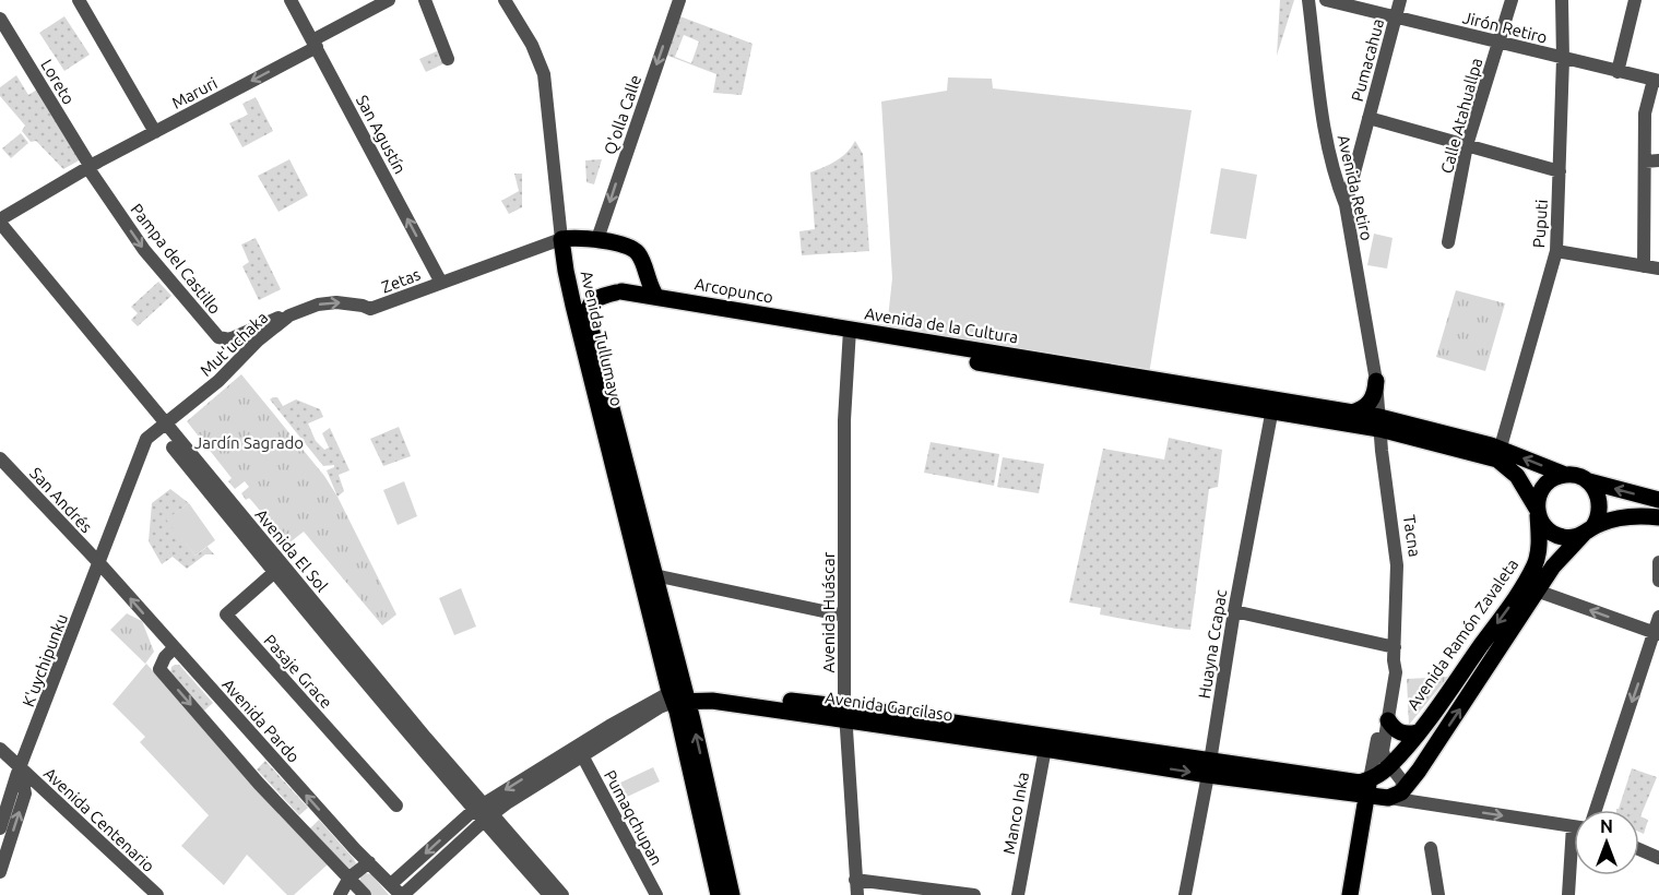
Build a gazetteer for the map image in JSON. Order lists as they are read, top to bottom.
{
  "streets": {
    "main road": [
      "Arcopunco",
      "Avenida de la Cultura",
      "Avenida Tullumayo",
      "Tacna",
      "Avenida Ramón Zavaleta",
      "Avenida Garcilaso"
    ],
    "street": [
      "Jirón Retiro",
      "Pumacahua",
      "Loreto",
      "Maruri",
      "Q'olla Calle",
      "Calle Atahuallpa",
      "San Agustín",
      "Avenida Retiro",
      "Puputi",
      "Pampa del Castillo",
      "Zetas",
      "Mut'uchaka",
      "San Andrés",
      "Avenida El Sol",
      "Avenida Huáscar",
      "Huayna Ccapac",
      "K'uychipunku",
      "Pasaje Grace",
      "Avenida Pardo",
      "Manco Inka",
      "Pumaqchupan",
      "Avenida Centenario"
    ]
  },
  "crossings": [
    ["Jirón Retiro", "Pumacahua"],
    ["Jirón Retiro", "Calle Atahuallpa"],
    ["Jirón Retiro", "Puputi"],
    ["Pumacahua", "Avenida Retiro"],
    ["Loreto", "Maruri"],
    ["Loreto", "Pampa del Castillo"],
    ["Maruri", "San Agustín"],
    ["Maruri", "Pampa del Castillo"],
    ["Maruri", "Avenida El Sol"],
    ["San Agustín", "Zetas"],
    ["Avenida Retiro", "Avenida de la Cultura"],
    ["Avenida Retiro", "Tacna"],
    ["Puputi", "Avenida de la Cultura"],
    ["Pampa del Castillo", "Mut'uchaka"],
    ["Zetas", "Avenida Tullumayo"],
    ["Zetas", "Mut'uchaka"],
    ["Arcopunco", "Avenida de la Cultura"],
    ["Arcopunco", "Avenida Tullumayo"],
    ["Arcopunco", "Avenida Huáscar"],
    ["Avenida de la Cultura", "Tacna"],
    ["Avenida de la Cultura", "Avenida Huáscar"],
    ["Avenida de la Cultura", "Avenida Ramón Zavaleta"],
    ["Avenida de la Cultura", "Huayna Ccapac"],
    ["Avenida Tullumayo", "Avenida Garcilaso"],
    ["Mut'uchaka", "San Andrés"],
    ["Mut'uchaka", "Avenida El Sol"],
    ["Mut'uchaka", "K'uychipunku"],
    ["Mut'uchaka", "Avenida Pardo"],
    ["San Andrés", "K'uychipunku"],
    ["San Andrés", "Avenida Pardo"],
    ["Tacna", "Avenida Ramón Zavaleta"],
    ["Tacna", "Avenida Garcilaso"],
    ["Avenida El Sol", "Pasaje Grace"],
    ["Avenida Huáscar", "Avenida Garcilaso"],
    ["Avenida Ramón Zavaleta", "Avenida Garcilaso"],
    ["Huayna Ccapac", "Avenida Garcilaso"],
    ["K'uychipunku", "Avenida Pardo"],
    ["K'uychipunku", "Avenida Centenario"],
    ["Avenida Garcilaso", "Manco Inka"]
  ],
  "one_way": [
    "Maruri",
    "Q'olla Calle",
    "San Agustín",
    "Pampa del Castillo"
  ],
  "parks": ["Jardín Sagrado"],
  "north": "top"
}
